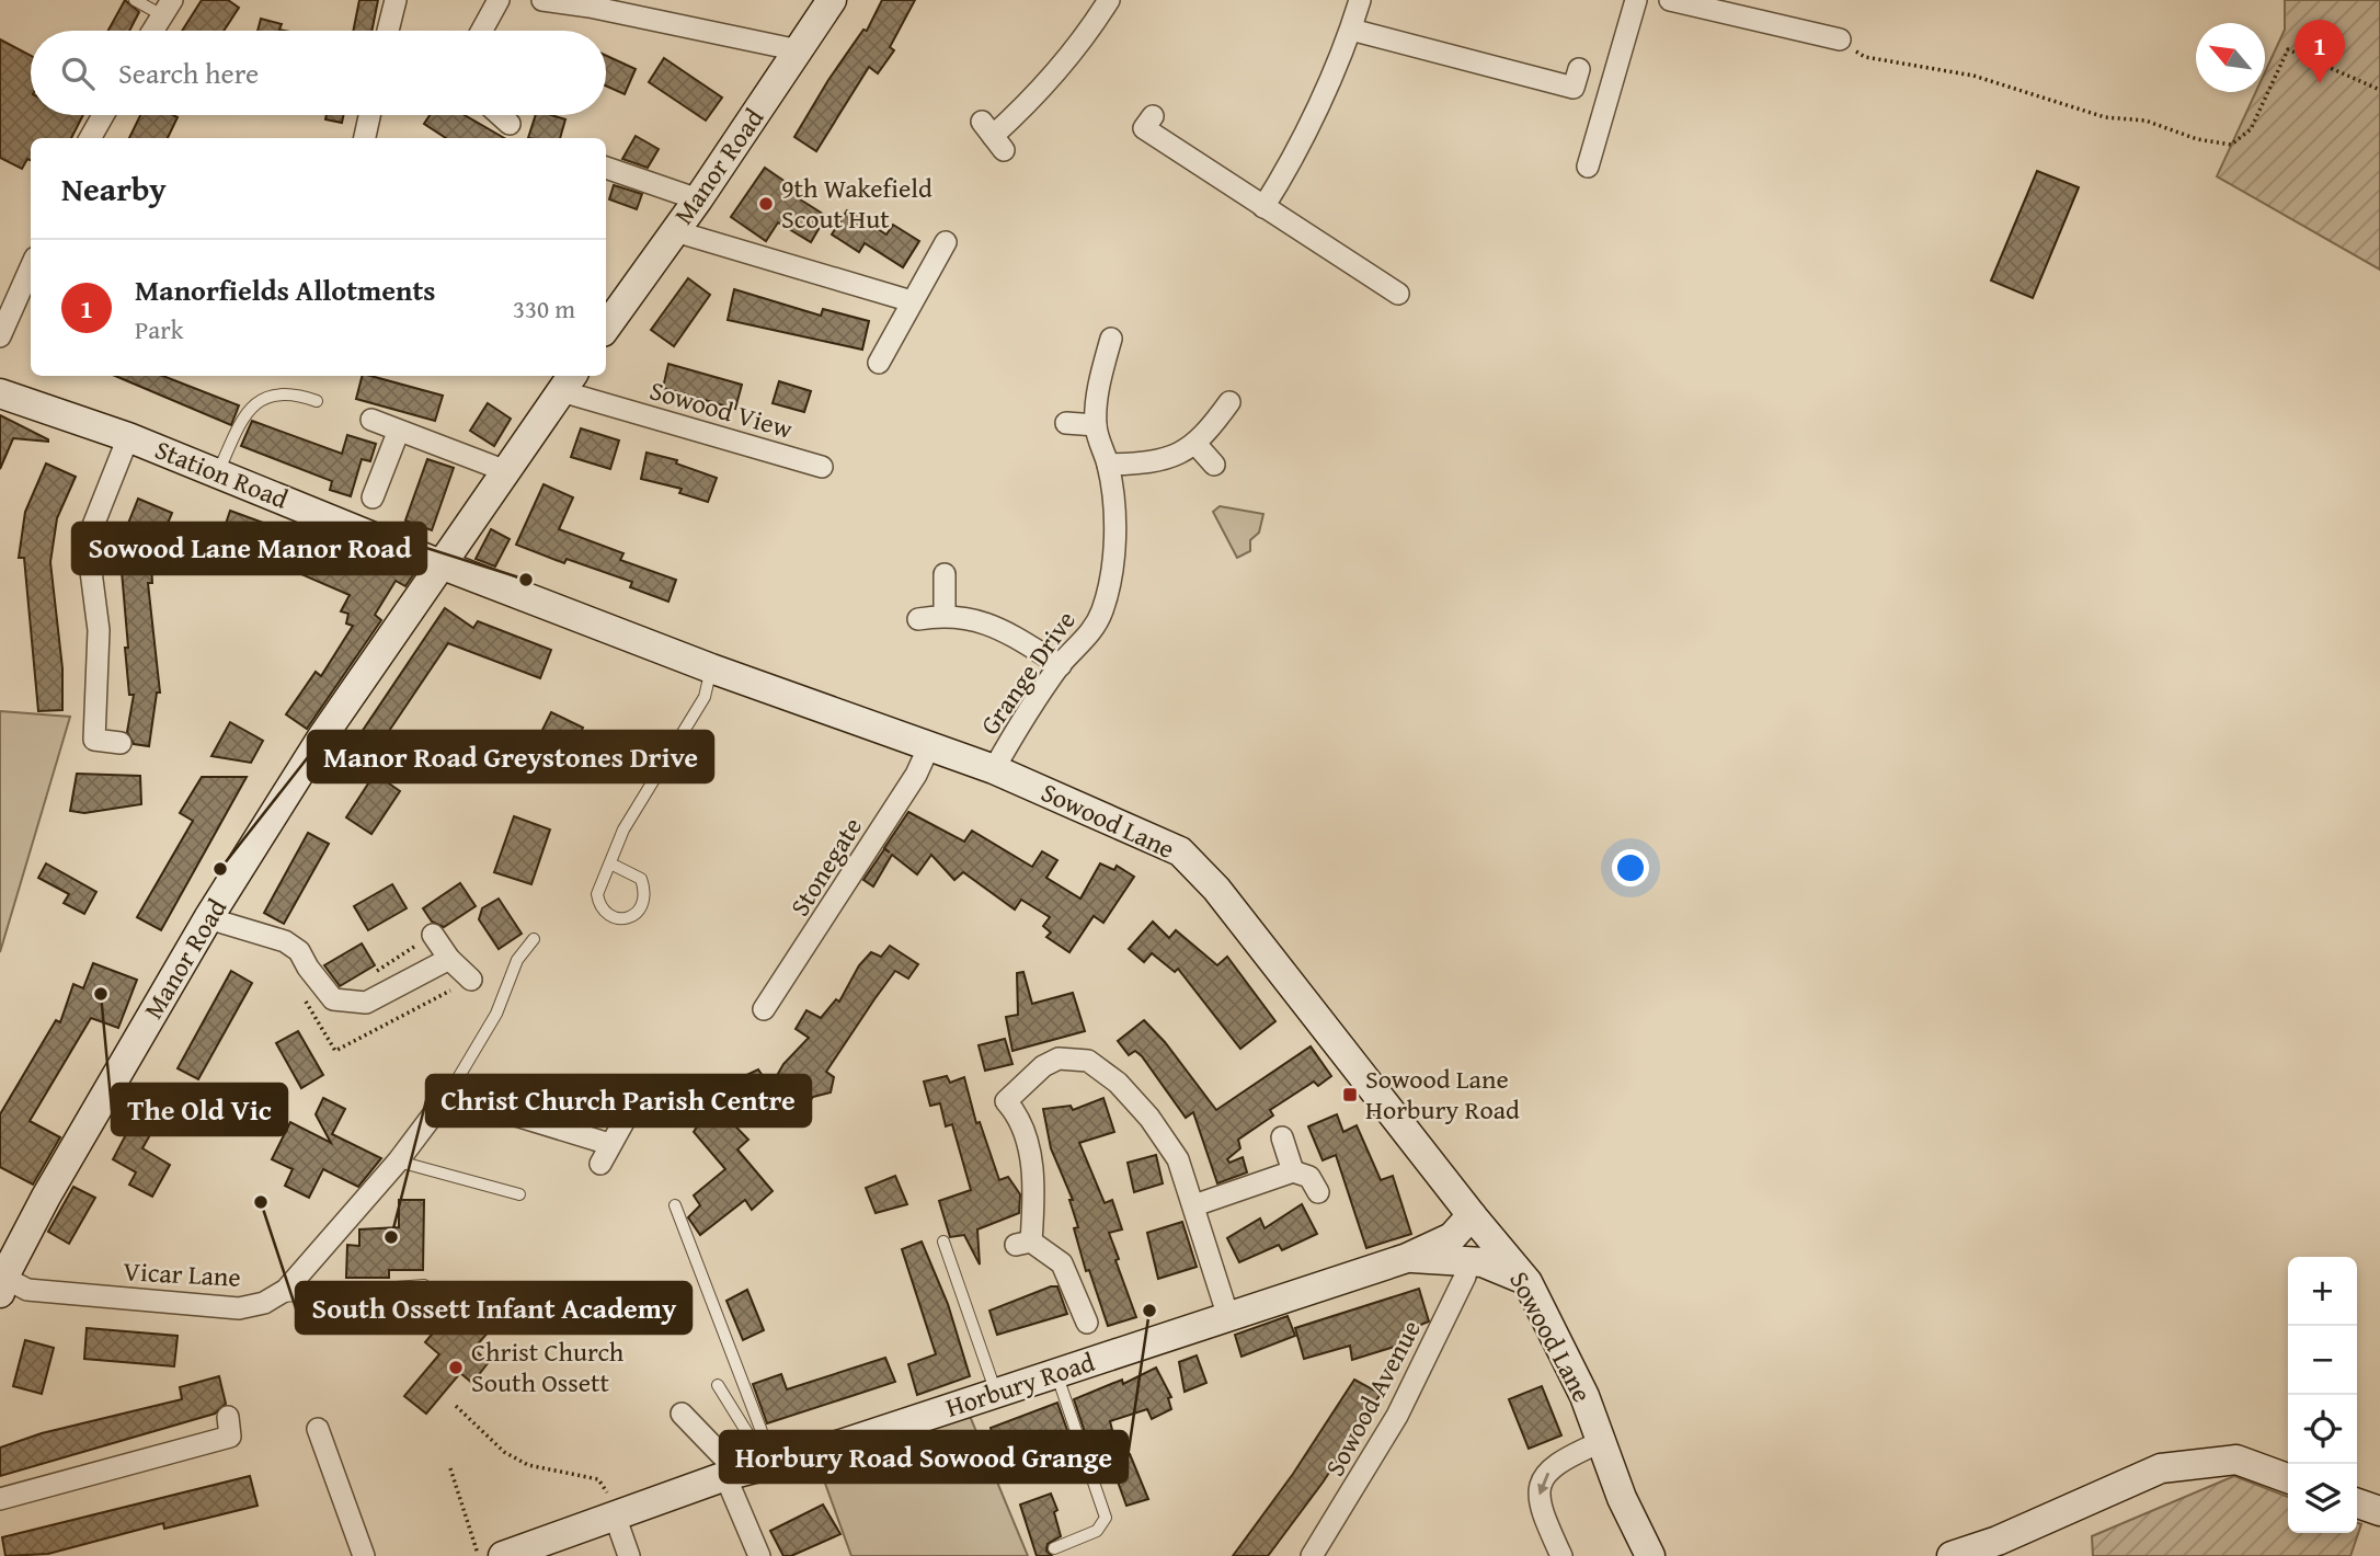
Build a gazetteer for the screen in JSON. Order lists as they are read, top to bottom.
{
  "streets": {
    "street": [
      "Manor Road",
      "Sowood View",
      "Station Road",
      "Grange Drive",
      "Sowood Lane",
      "Stonegate",
      "Vicar Lane",
      "Horbury Road",
      "Sowood Avenue"
    ]
  },
  "crossings": [
    ["Manor Road", "Sowood View"],
    ["Manor Road", "Station Road"],
    ["Manor Road", "Sowood Lane"],
    ["Manor Road", "Vicar Lane"],
    ["Station Road", "Sowood Lane"],
    ["Grange Drive", "Sowood Lane"],
    ["Sowood Lane", "Stonegate"],
    ["Sowood Lane", "Horbury Road"],
    ["Horbury Road", "Sowood Avenue"]
  ],
  "places": {
    "other": [
      "9th Wakefield Scout Hut",
      "Sowood Lane Manor Road",
      "Manor Road Greystones Drive",
      "The Old Vic",
      "South Ossett Infant Academy",
      "Christ Church Parish Centre",
      "Horbury Road Sowood Grange",
      "Christ Church South Ossett"
    ],
    "transit": ["Sowood Lane Horbury Road"]
  },
  "north": "top left",
  "page": {
    "pins": "1",
    "search": "Search here",
    "heading": "Nearby",
    "list": [
      {
        "mark": "1",
        "name": "Manorfields Allotments",
        "note": "Park",
        "value": "330 m"
      }
    ],
    "map_buttons": ["+", "−"]
  }
}
